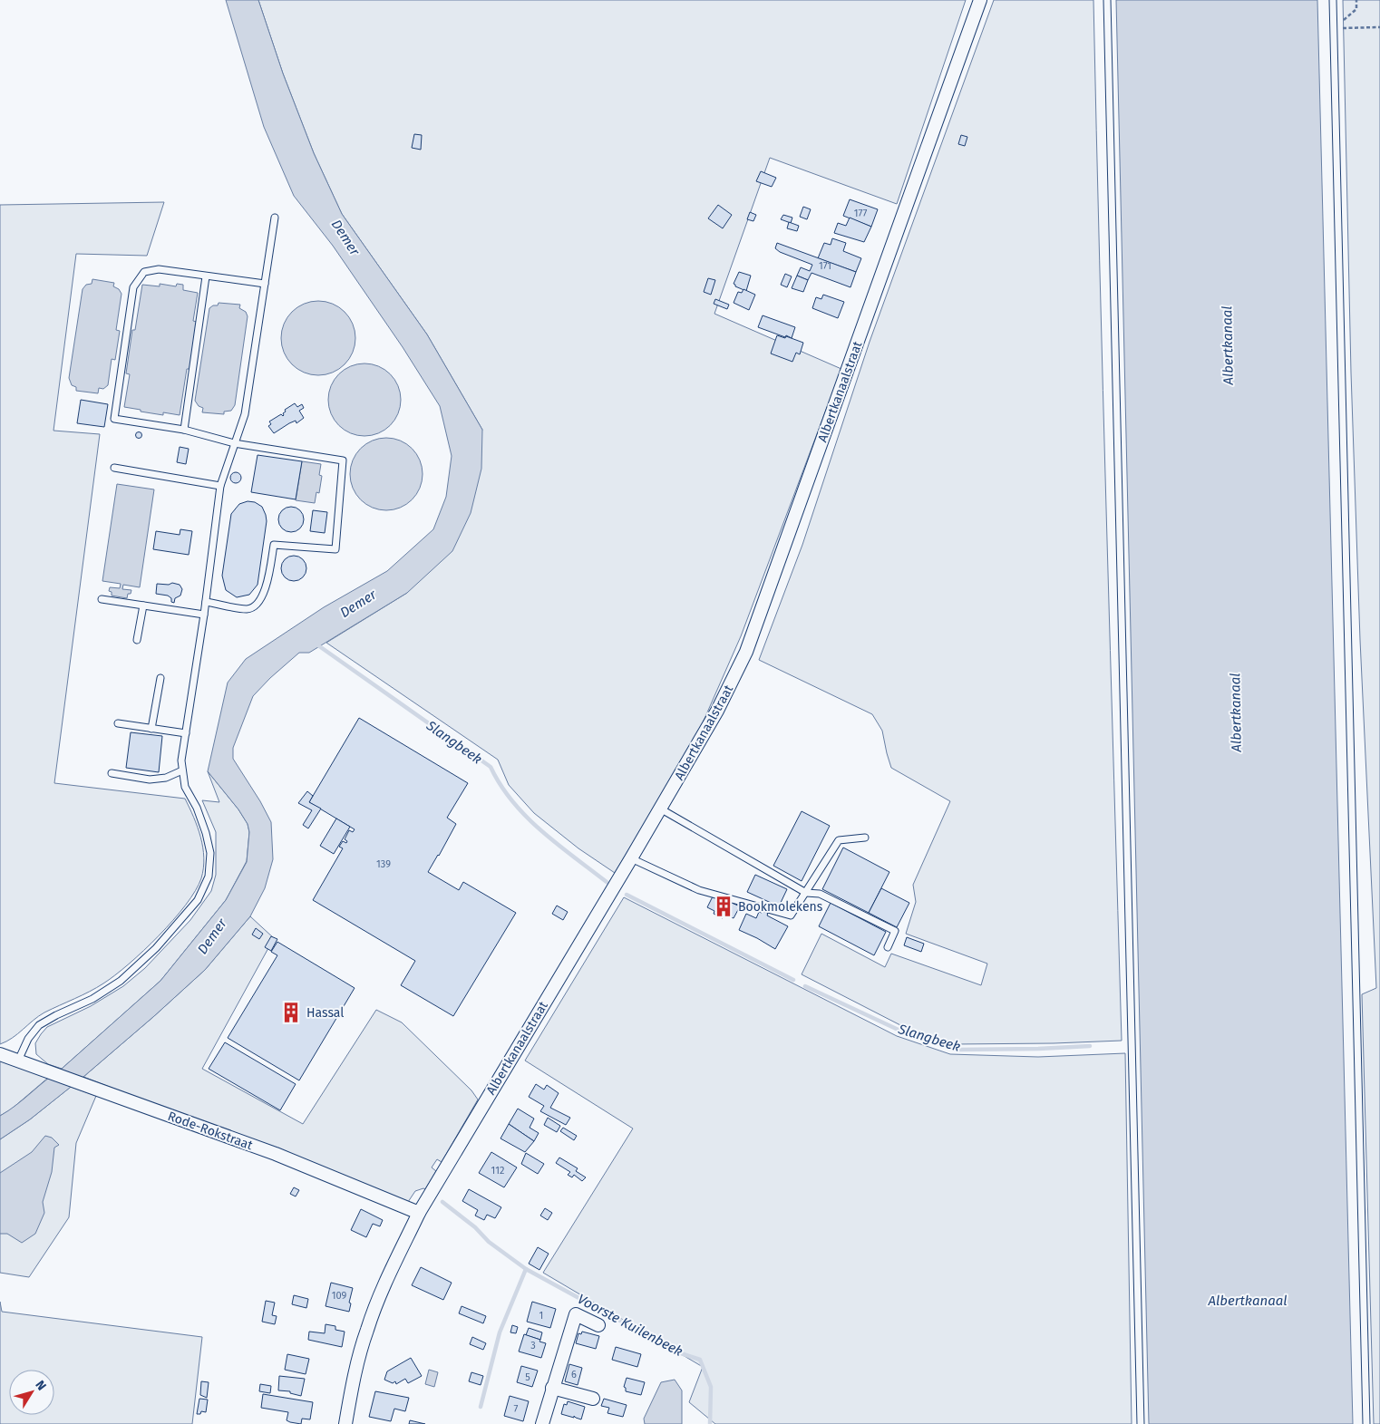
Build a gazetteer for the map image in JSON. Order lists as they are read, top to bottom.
{
  "streets": {
    "street": ["Albertkanaalstraat", "Rode-Rokstraat"]
  },
  "crossings": [
    ["Albertkanaalstraat", "Rode-Rokstraat"]
  ],
  "water": [
    "Demer",
    "Albertkanaal",
    "Slangbeek",
    "Voorste Kuilenbeek"
  ],
  "places": {
    "building": ["Bookmolekens", "Hassal"]
  },
  "house_numbers": [
    "177",
    "171",
    "139",
    "112",
    "109",
    "1",
    "3",
    "6",
    "5",
    "7"
  ],
  "north": "top right"
}
